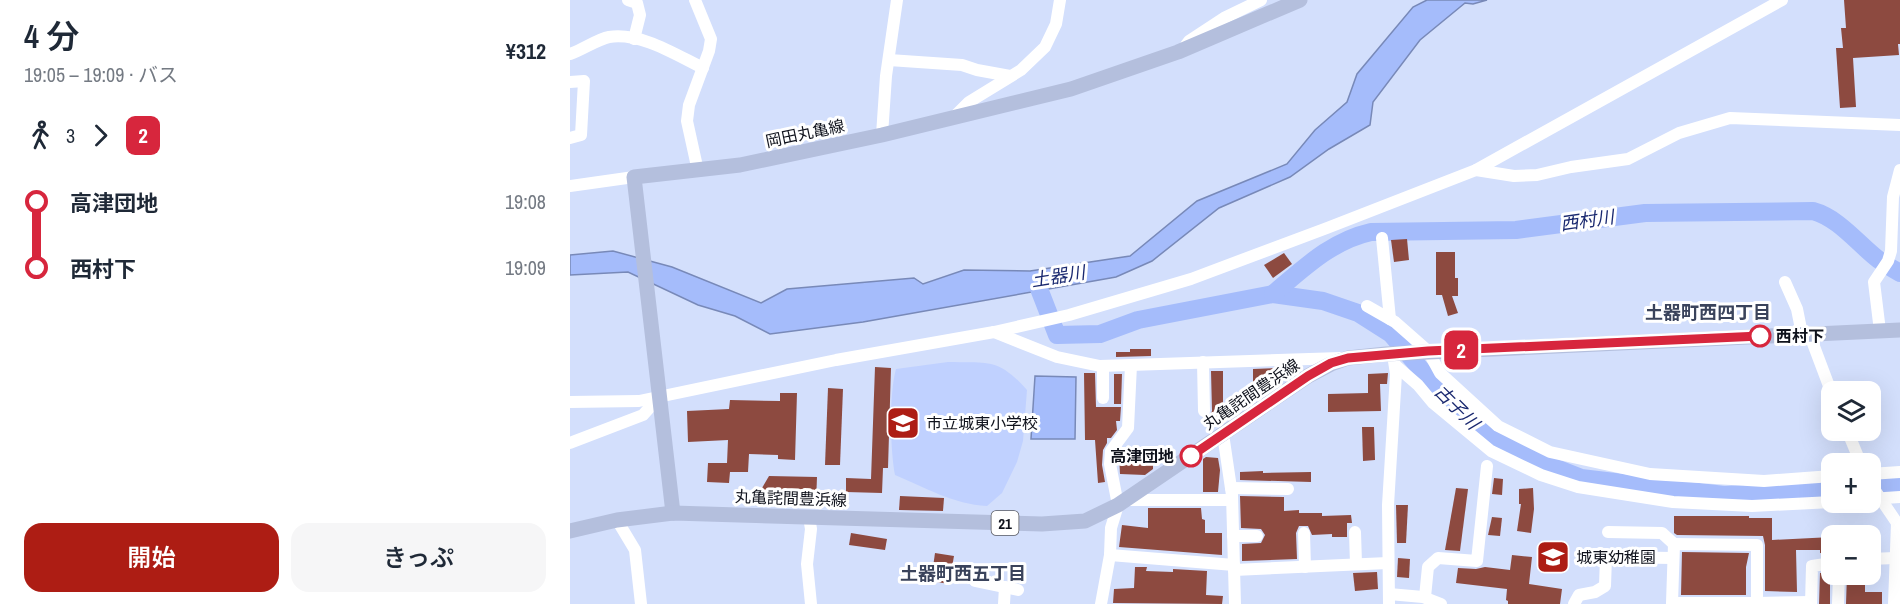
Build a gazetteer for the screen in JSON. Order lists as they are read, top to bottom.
{
  "streets": {
    "main road": ["岡田丸亀線", "丸亀詫間豊浜線", "21"]
  },
  "districts": ["土器町西四丁目", "土器町西五丁目"],
  "water": ["西村川", "土器川", "古子川"],
  "places": {
    "other": ["西村下", "高津団地"],
    "school or university": ["市立城東小学校", "城東幼稚園"]
  },
  "lines": ["bus line 2"],
  "page": {
    "heading": ["4 分", "19:05 – 19:09 · バス", "¥312"],
    "on_map": "2",
    "legs": ["3", "2"],
    "list": [
      {
        "name": "高津団地",
        "value": "19:08"
      },
      {
        "name": "西村下",
        "value": "19:09"
      }
    ],
    "map_buttons": ["+", "−"],
    "buttons": ["開始", "きっぷ"]
  }
}
